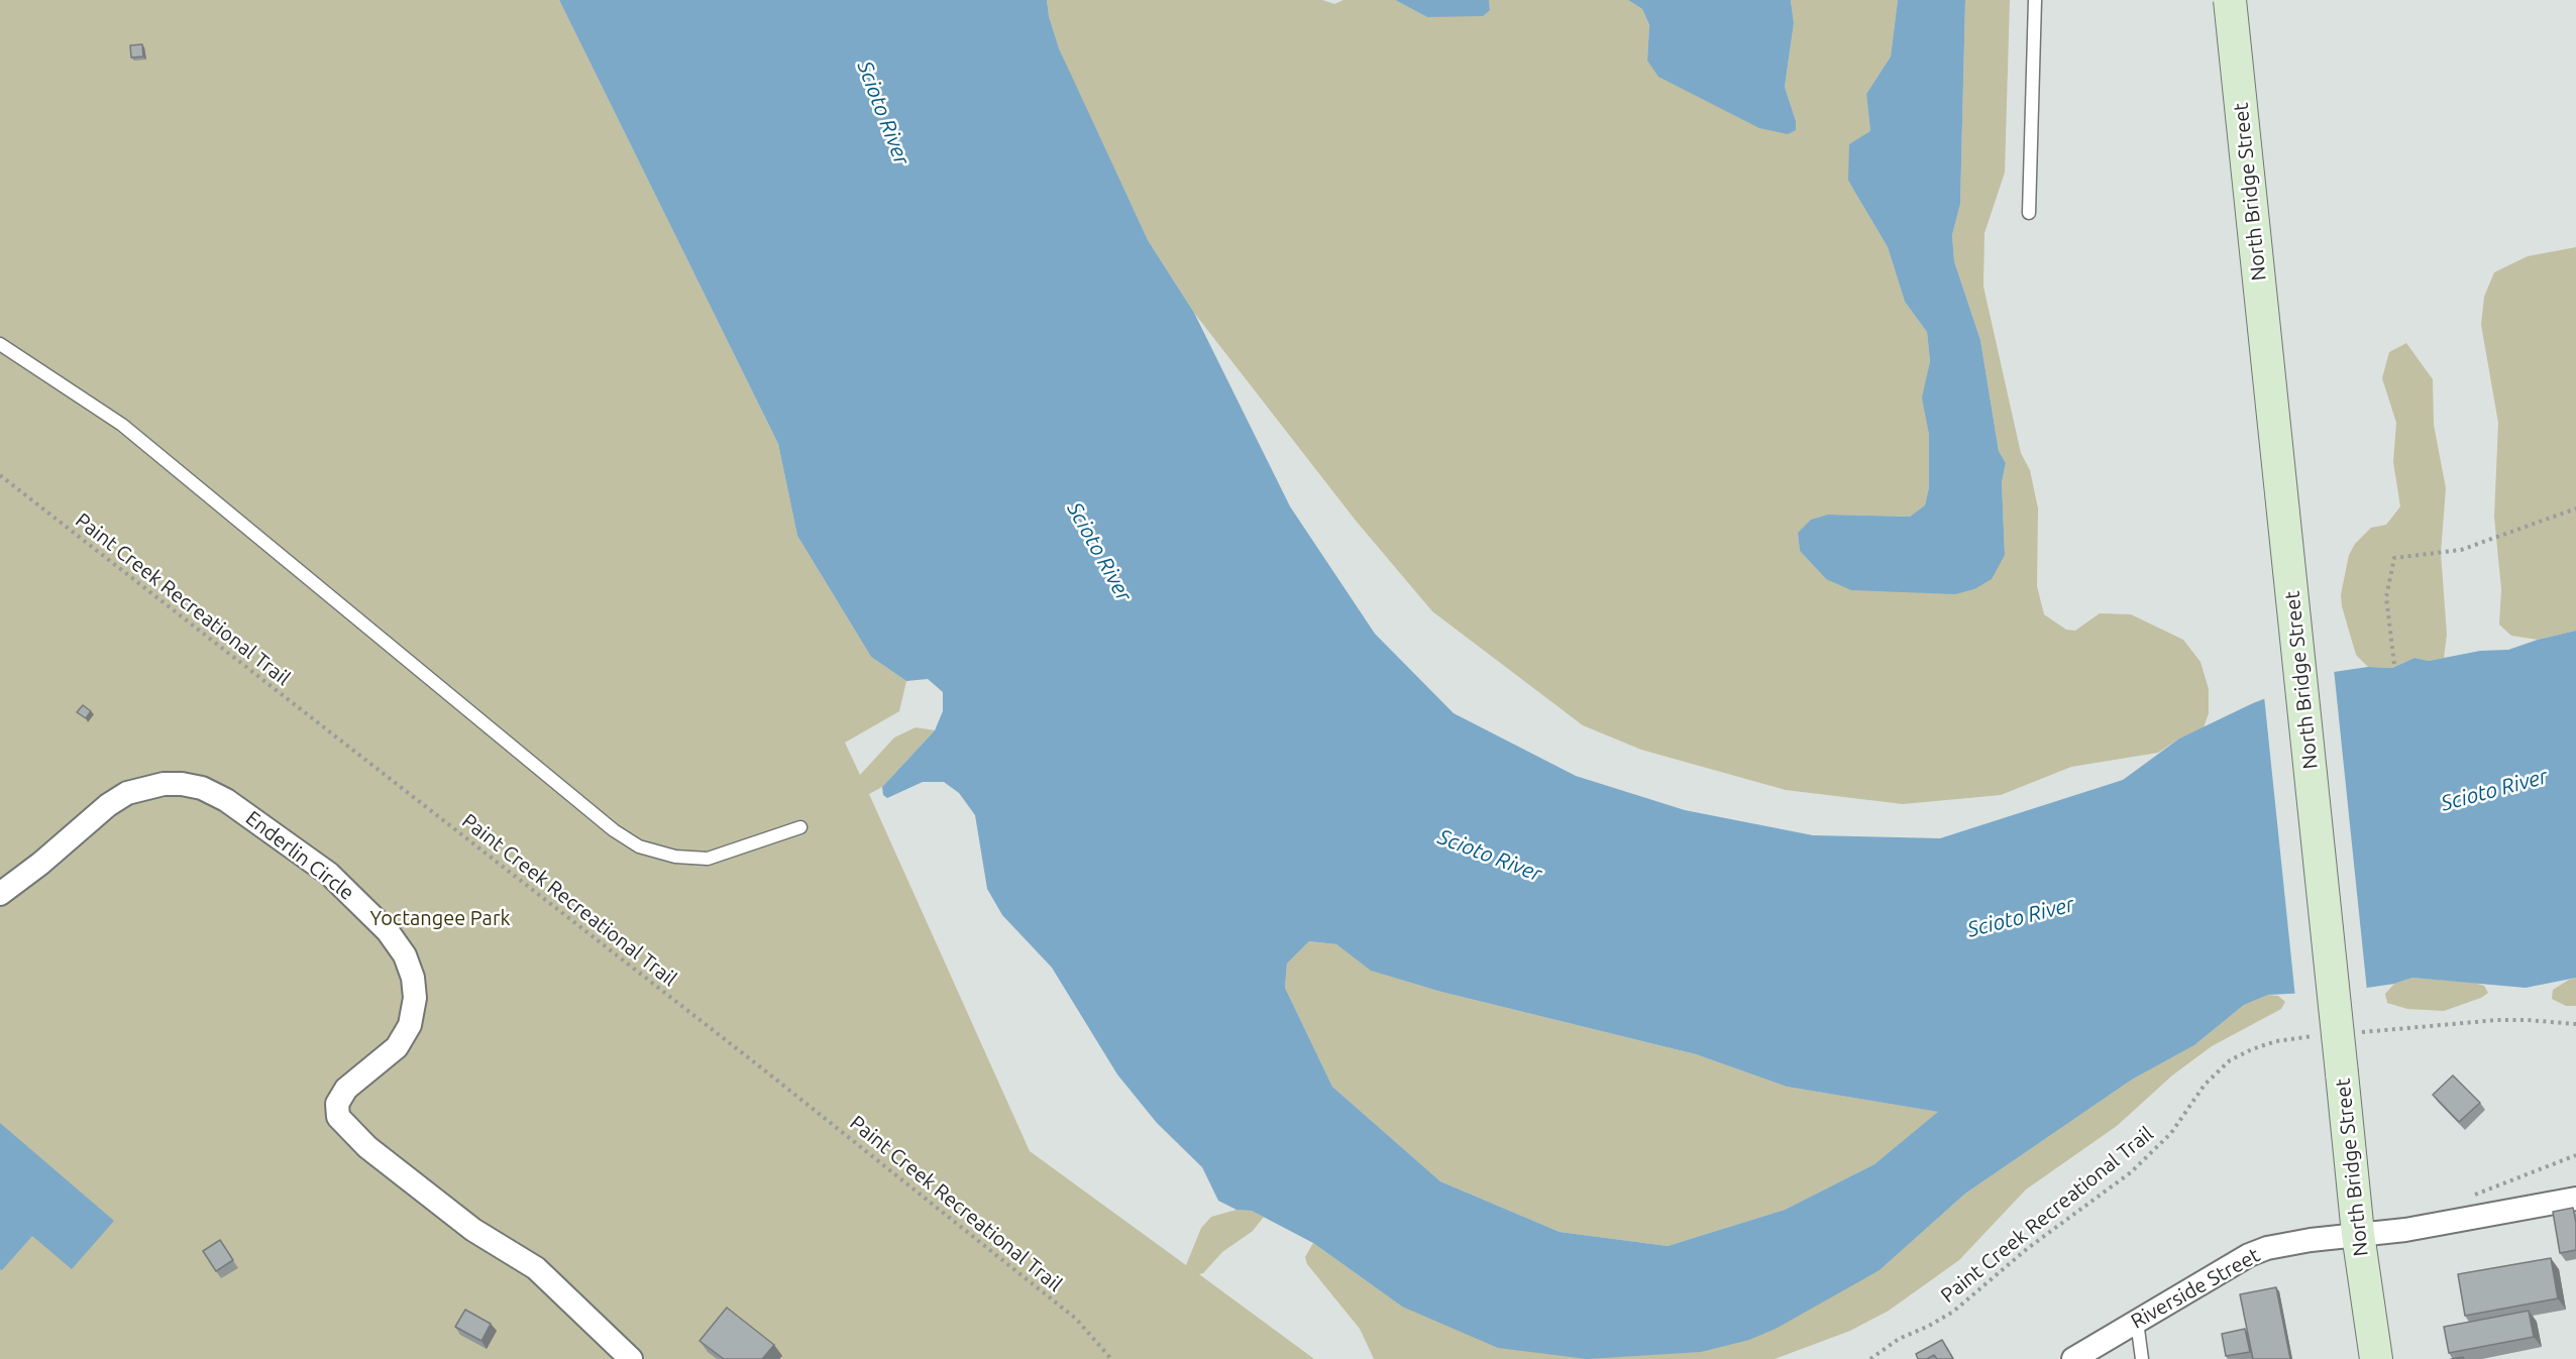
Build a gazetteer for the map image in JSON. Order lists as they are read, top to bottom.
{
  "streets": {
    "main road": ["North Bridge Street"],
    "street": ["Enderlin Circle", "Riverside Street"],
    "path": ["Paint Creek Recreational Trail"]
  },
  "crossings": [
    ["North Bridge Street", "Riverside Street"]
  ],
  "water": ["Scioto River"],
  "parks": ["Yoctangee Park"]
}
